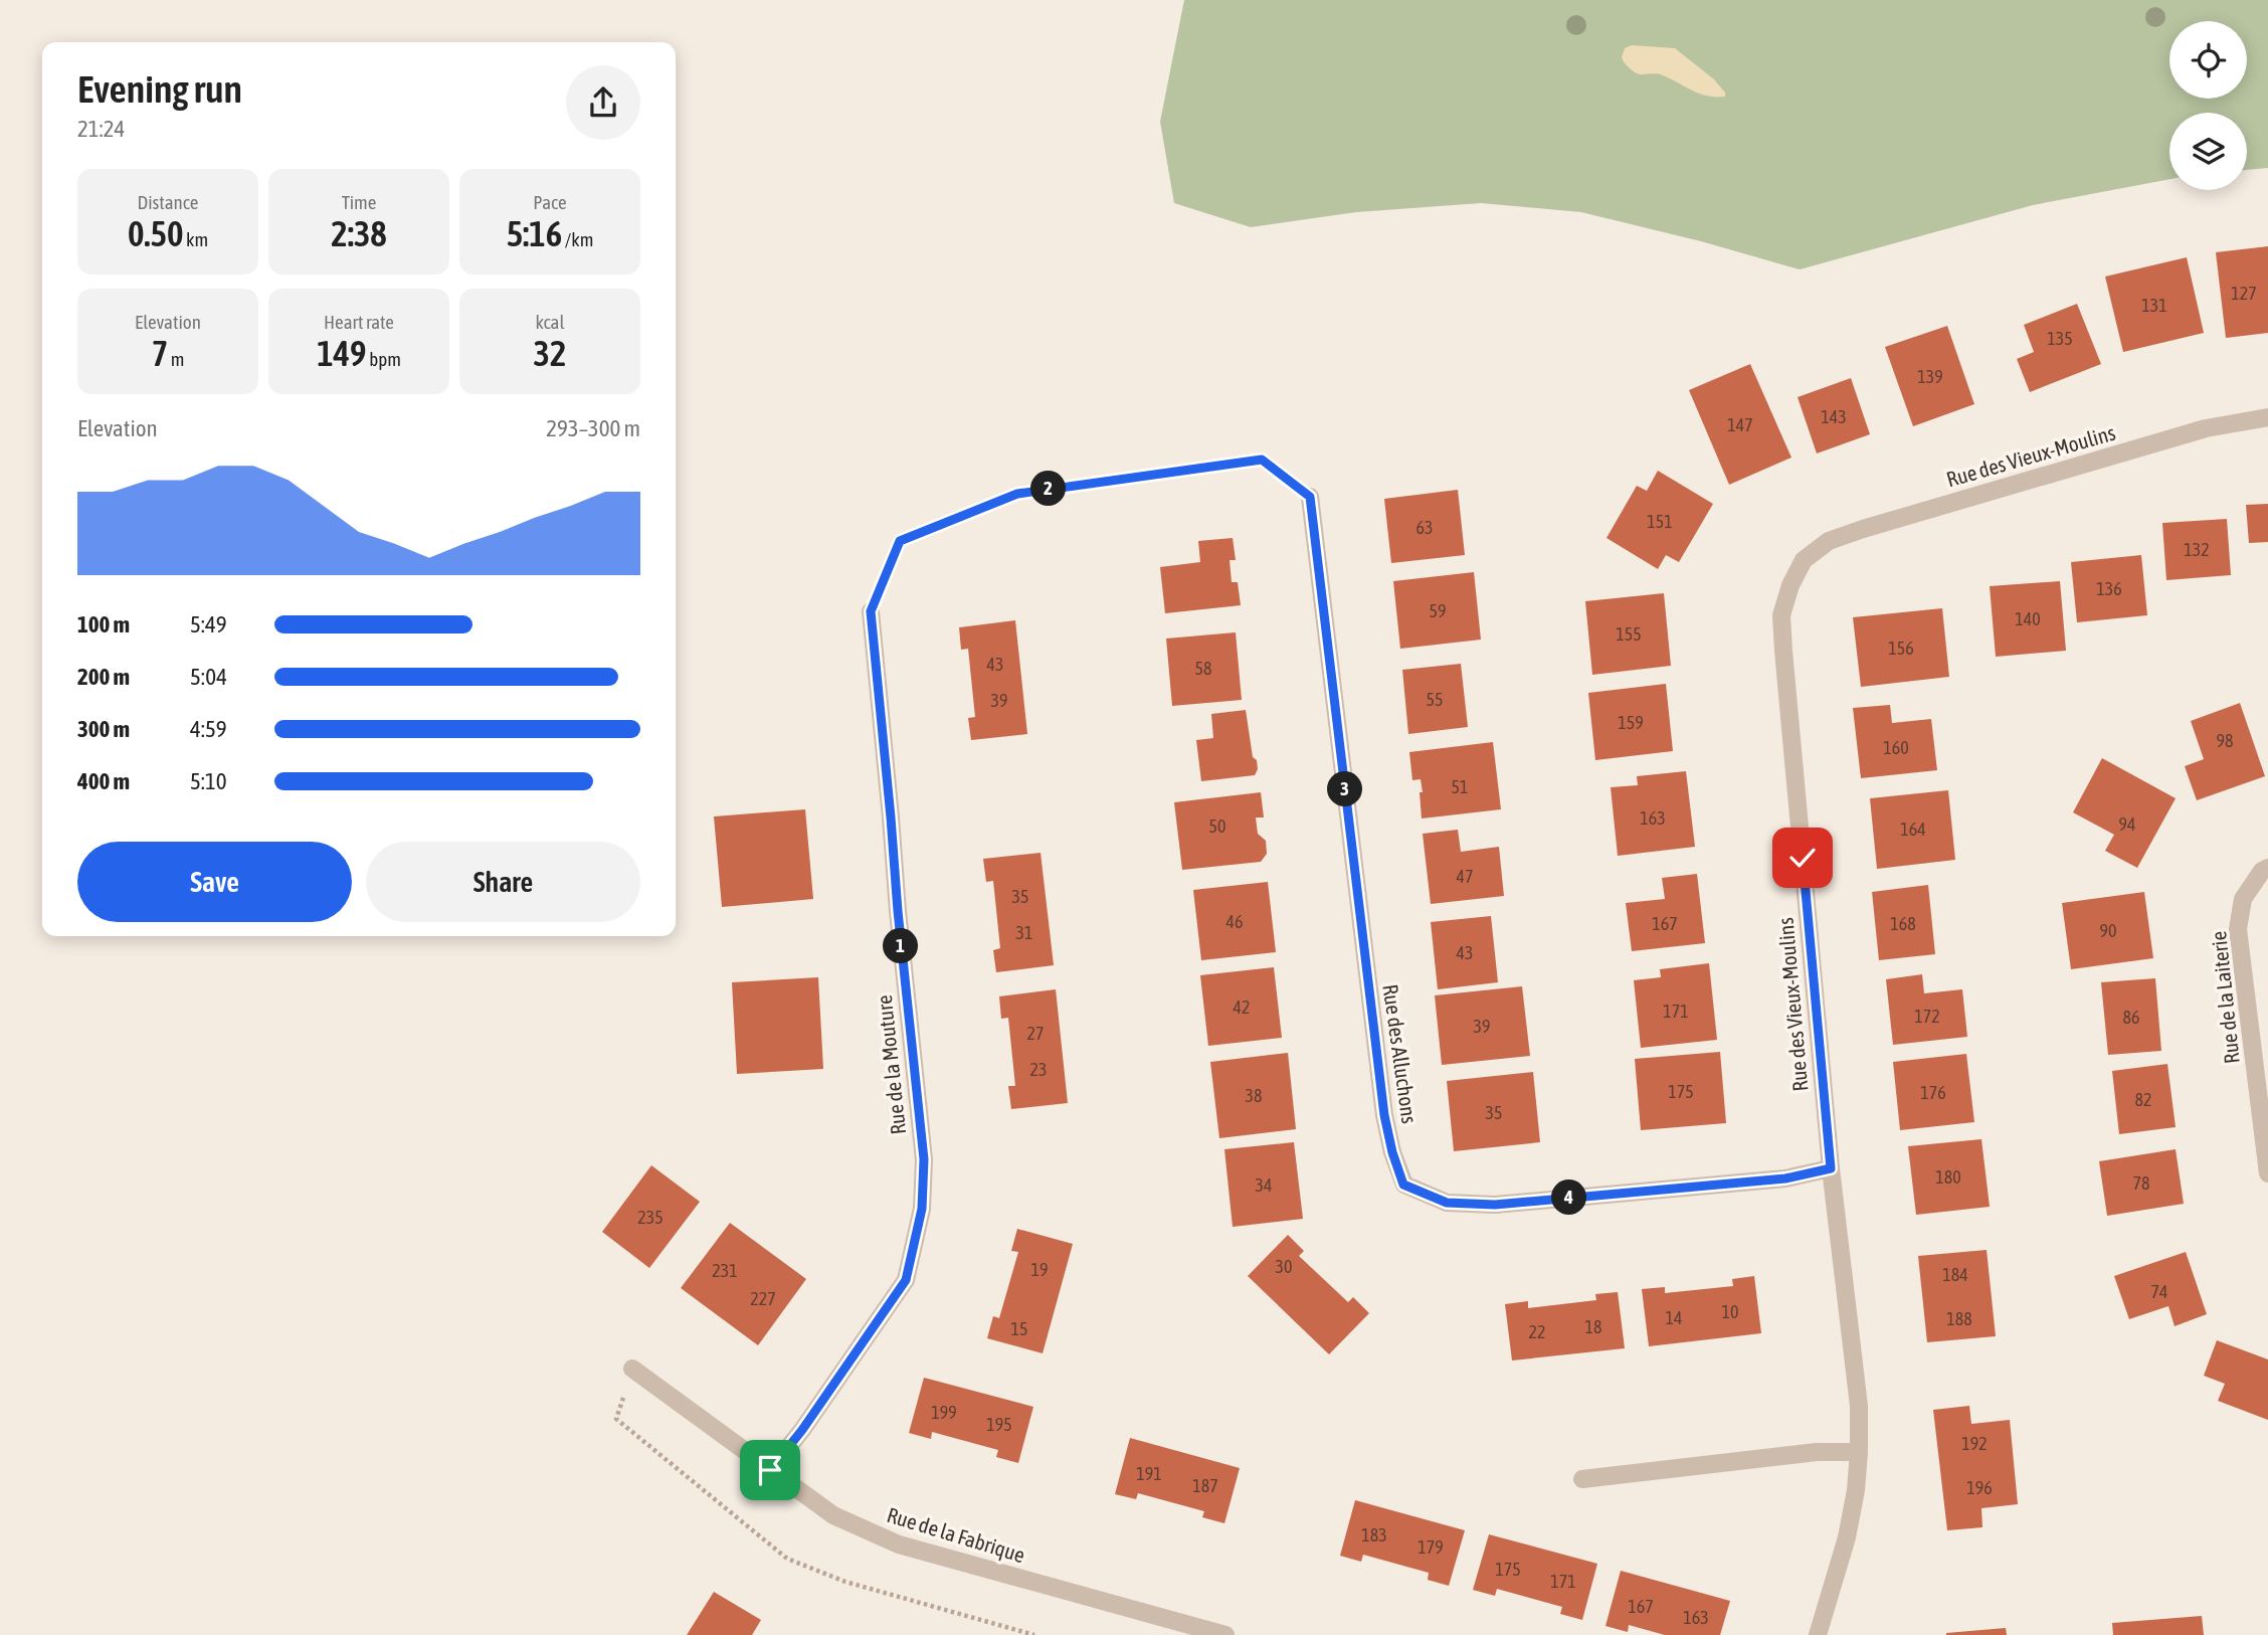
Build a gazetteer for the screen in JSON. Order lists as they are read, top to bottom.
{
  "streets": {
    "street": [
      "Rue des Vieux-Moulins",
      "Rue de la Laiterie",
      "Rue des Alluchons",
      "Rue de la Mouture",
      "Rue de la Fabrique"
    ]
  },
  "crossings": [
    ["Rue des Vieux-Moulins", "Rue des Alluchons"],
    ["Rue de la Mouture", "Rue de la Fabrique"]
  ],
  "house_numbers": [
    "127",
    "131",
    "135",
    "139",
    "143",
    "147",
    "151",
    "63",
    "132",
    "136",
    "59",
    "140",
    "155",
    "156",
    "43",
    "58",
    "55",
    "39",
    "159",
    "98",
    "160",
    "51",
    "163",
    "94",
    "50",
    "164",
    "47",
    "35",
    "46",
    "167",
    "168",
    "90",
    "31",
    "43",
    "42",
    "171",
    "172",
    "86",
    "39",
    "27",
    "23",
    "175",
    "176",
    "38",
    "82",
    "35",
    "180",
    "78",
    "34",
    "235",
    "30",
    "19",
    "231",
    "184",
    "74",
    "227",
    "10",
    "14",
    "188",
    "18",
    "15",
    "22",
    "199",
    "195",
    "192",
    "191",
    "187",
    "196",
    "183",
    "179",
    "175",
    "171",
    "167",
    "163"
  ],
  "page": {
    "heading": ["Evening run", "21:24"],
    "stats": [
      ["Distance", "0.50 km"],
      ["Time", "2:38"],
      ["Pace", "5:16 /km"],
      ["Elevation", "7 m"],
      ["Heart rate", "149 bpm"],
      ["kcal", "32"]
    ],
    "chart": ["Elevation", "293–300 m"],
    "pins": [
      "2",
      "3",
      "1",
      "4"
    ],
    "list": [
      {
        "name": "100 m",
        "note": "5:49"
      },
      {
        "name": "200 m",
        "note": "5:04"
      },
      {
        "name": "300 m",
        "note": "4:59"
      },
      {
        "name": "400 m",
        "note": "5:10"
      }
    ],
    "buttons": ["Save", "Share"]
  }
}
